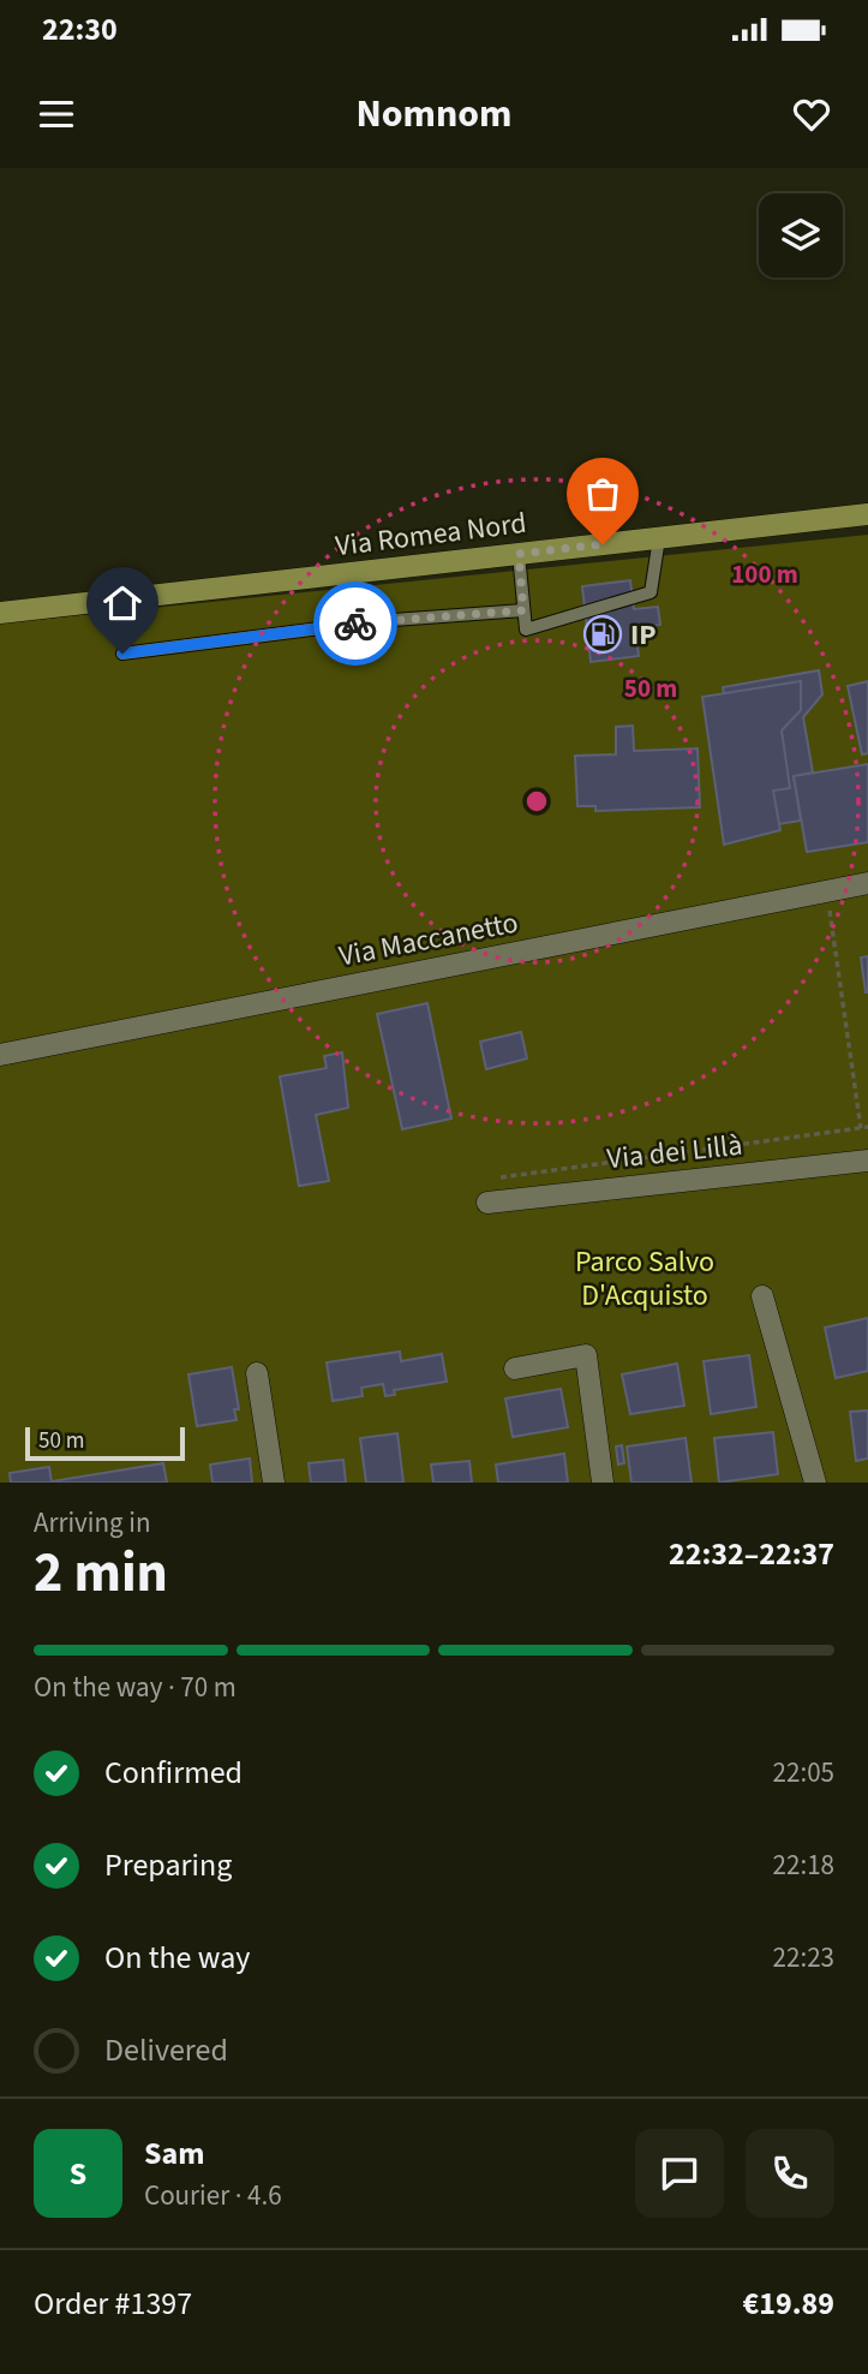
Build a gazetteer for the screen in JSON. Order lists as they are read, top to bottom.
{
  "streets": {
    "main road": ["Via Romea Nord"],
    "street": ["Via Maccanetto", "Via dei Lillà"]
  },
  "parks": ["Parco Salvo D'Acquisto"],
  "places": {
    "fuel station": ["IP"]
  },
  "scale_bar": "50 m",
  "page": {
    "status": "22:30",
    "header": "Nomnom",
    "scale": "50 m",
    "heading": ["2 min", "Arriving in", "22:32–22:37"],
    "panel": [
      "Sam",
      "Courier · 4.6",
      "Order #1397",
      "€19.89"
    ],
    "bar": "On the way · 70 m",
    "list": [
      ["Confirmed", "22:05"],
      ["Preparing", "22:18"],
      ["On the way", "22:23"],
      "Delivered"
    ],
    "round": "S"
  },
  "rings": ["100 m", "50 m"]
}
